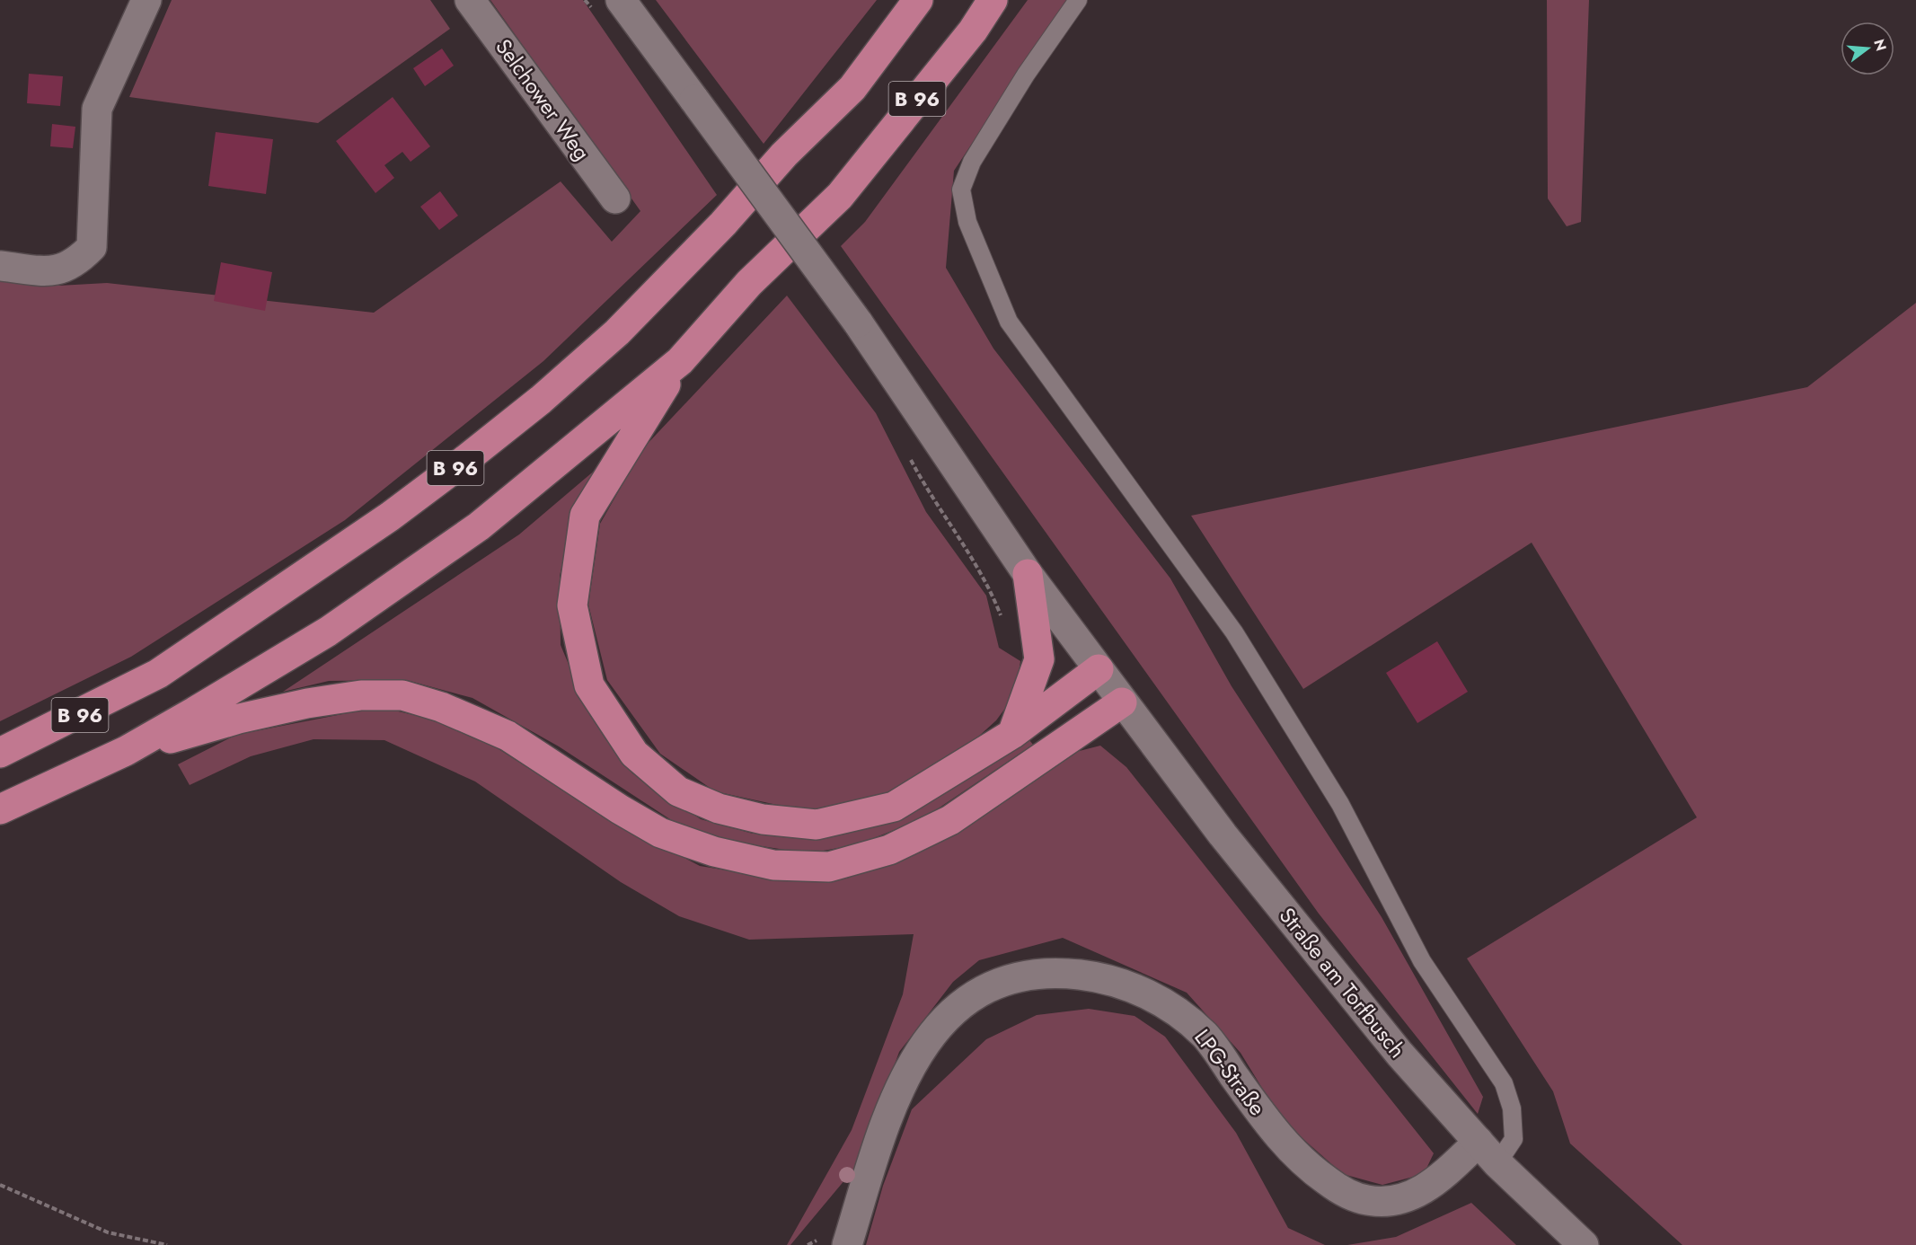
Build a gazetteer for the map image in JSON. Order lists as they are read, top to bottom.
{
  "streets": {
    "highway": ["B 96"],
    "street": ["Selchower Weg", "Straße am Torfbusch", "LPG-Straße"]
  },
  "crossings": [
    ["Straße am Torfbusch", "LPG-Straße"]
  ],
  "north": "right"
}
